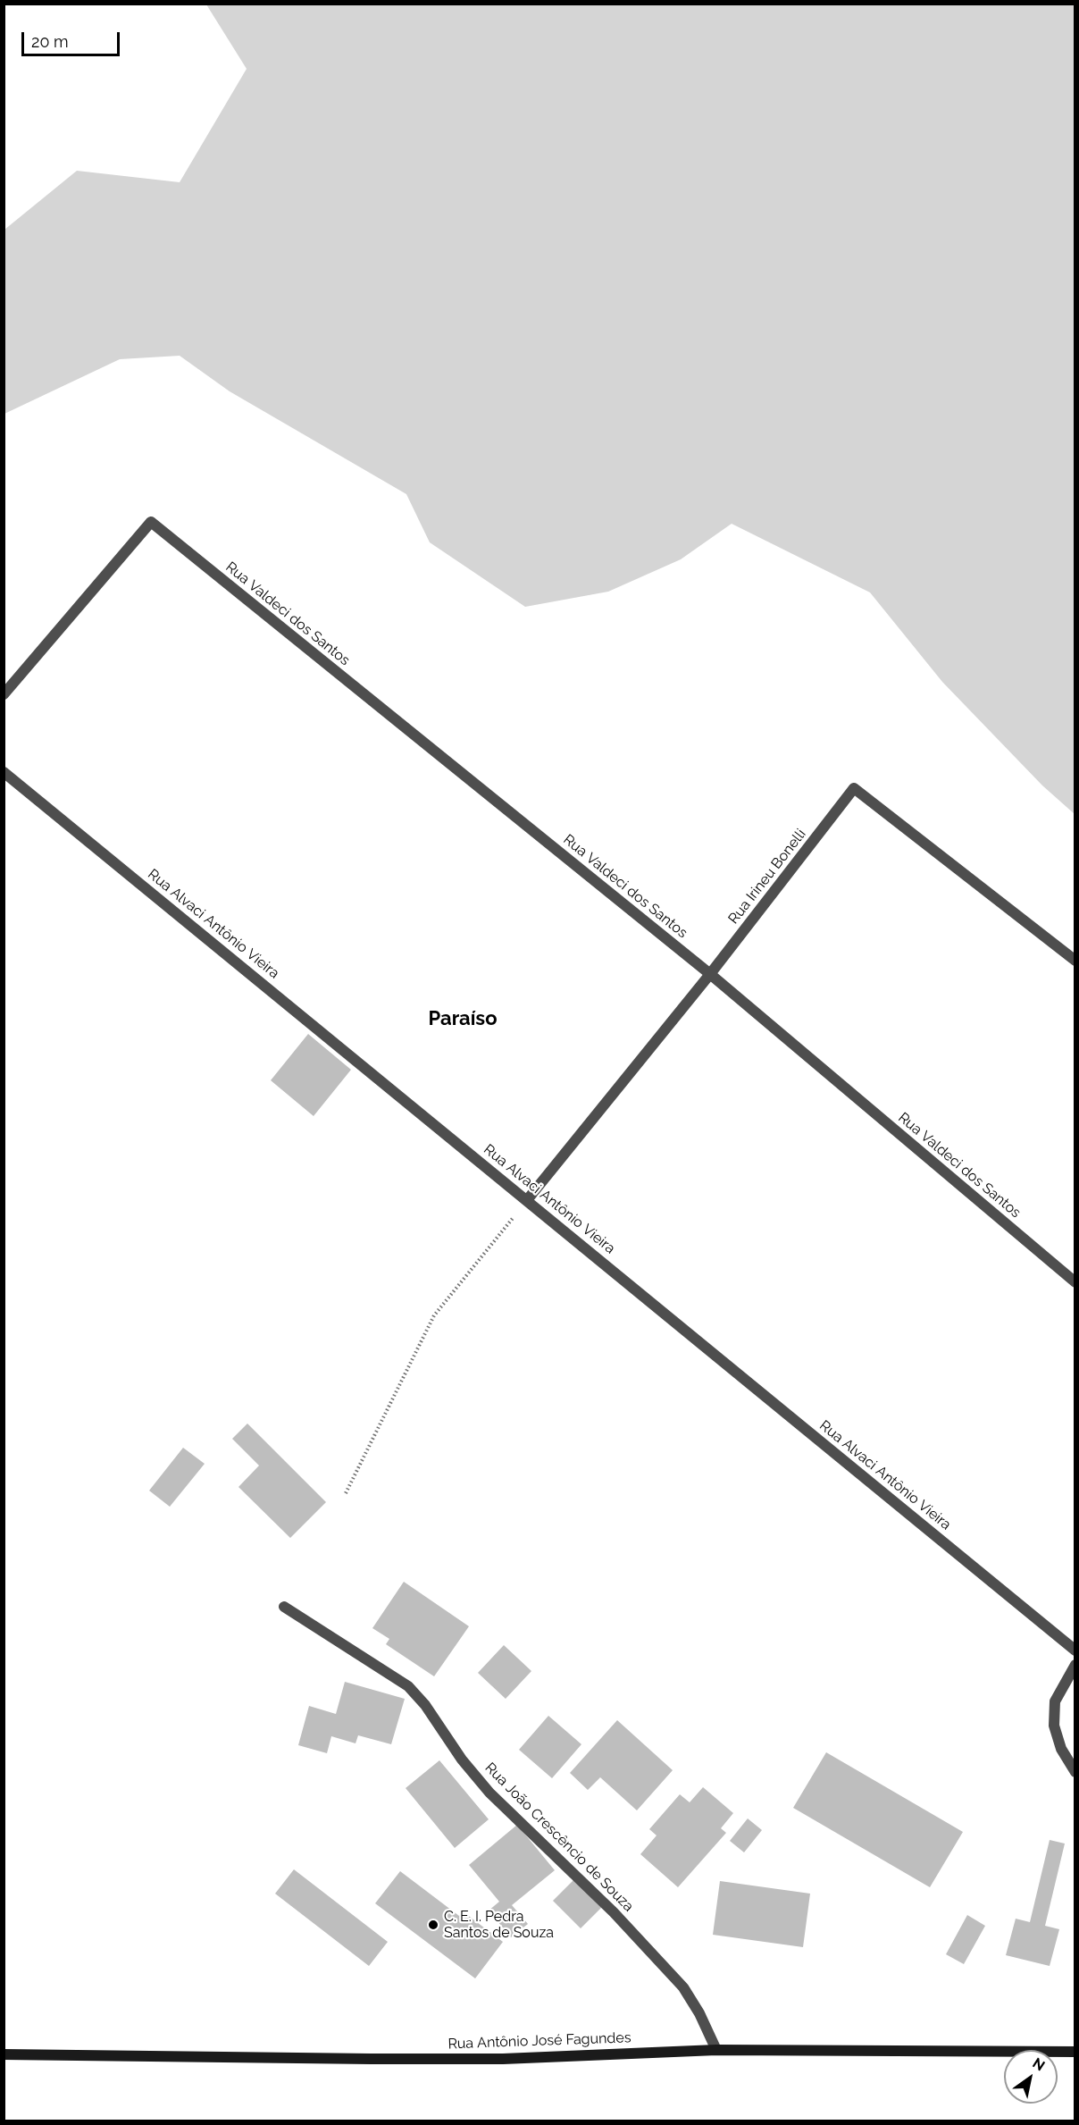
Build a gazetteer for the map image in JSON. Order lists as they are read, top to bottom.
{
  "streets": {
    "main road": ["Rua Antônio José Fagundes"],
    "street": [
      "Rua Valdeci dos Santos",
      "Rua Irineu Bonelli",
      "Rua Alvaci Antônio Vieira",
      "Rua João Crescêncio de Souza"
    ]
  },
  "crossings": [
    ["Rua Valdeci dos Santos", "Rua Irineu Bonelli"],
    ["Rua Irineu Bonelli", "Rua Alvaci Antônio Vieira"],
    ["Rua João Crescêncio de Souza", "Rua Antônio José Fagundes"]
  ],
  "districts": ["Paraíso"],
  "places": ["C. E. I. Pedra Santos de Souza"],
  "scale_bar": "20 m",
  "north": "top right"
}
